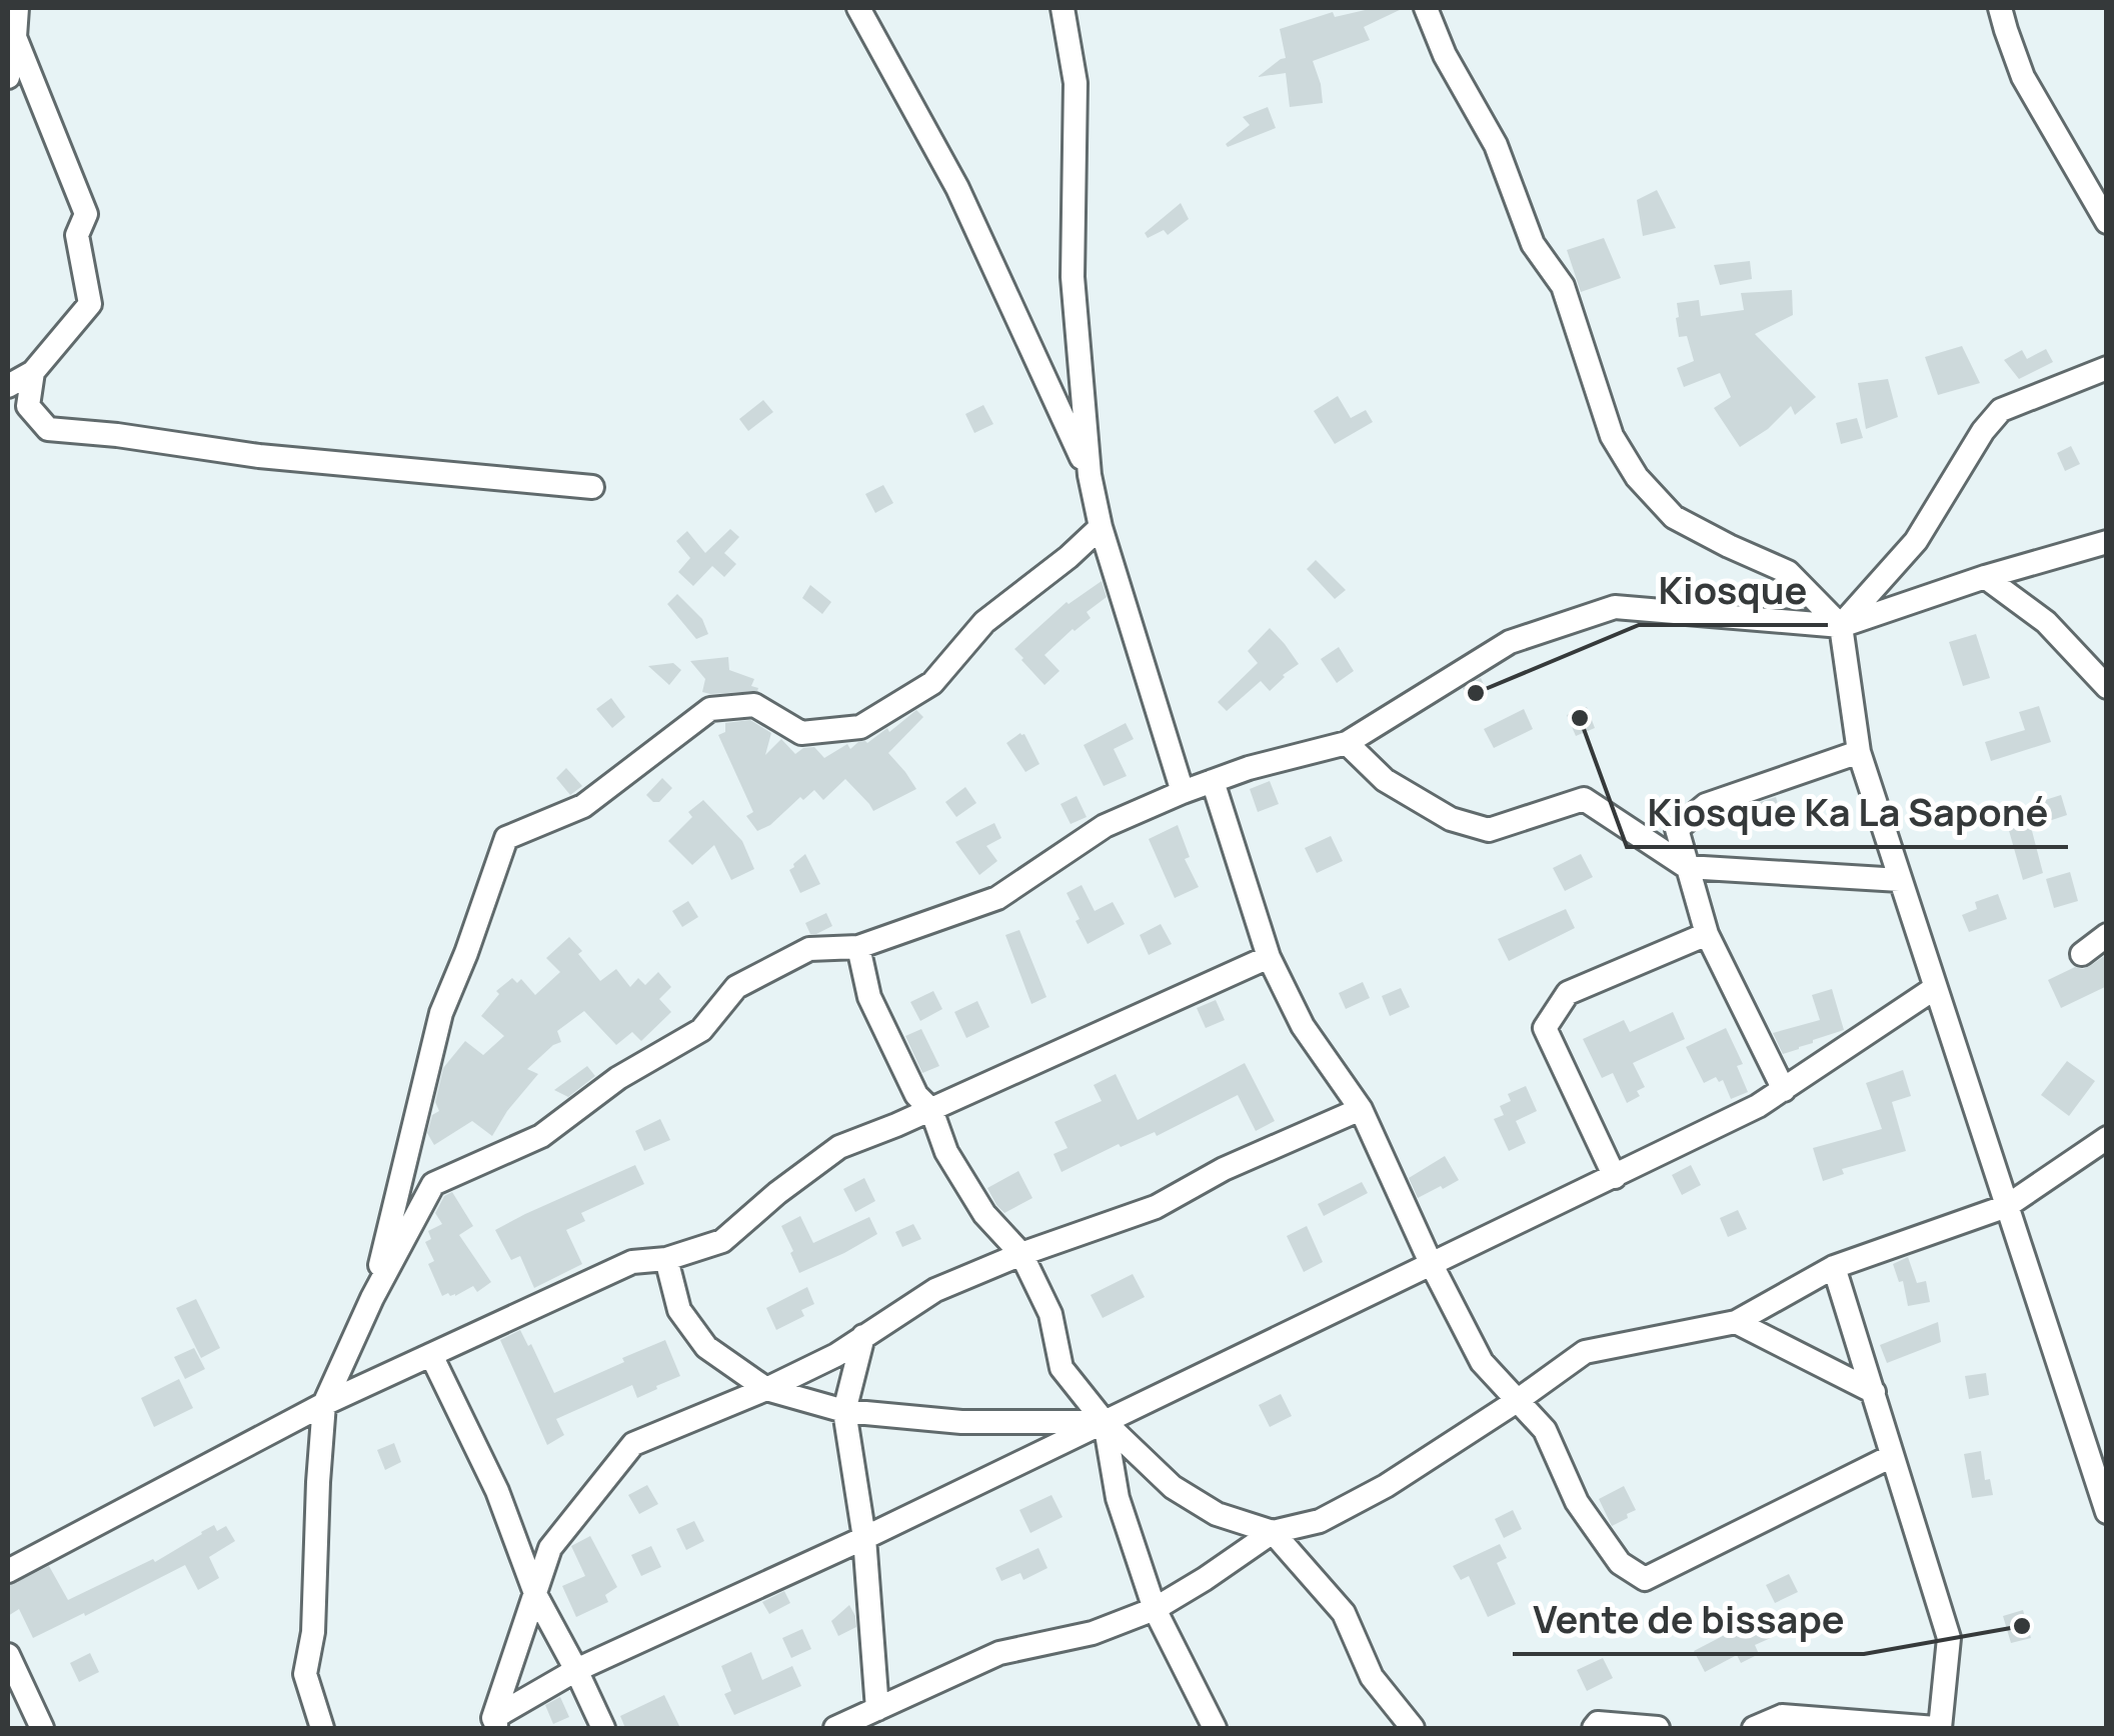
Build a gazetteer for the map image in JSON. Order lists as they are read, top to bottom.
{
  "places": ["Kiosque", "Kiosque Ka La Saponé", "Vente de bissape"]
}
